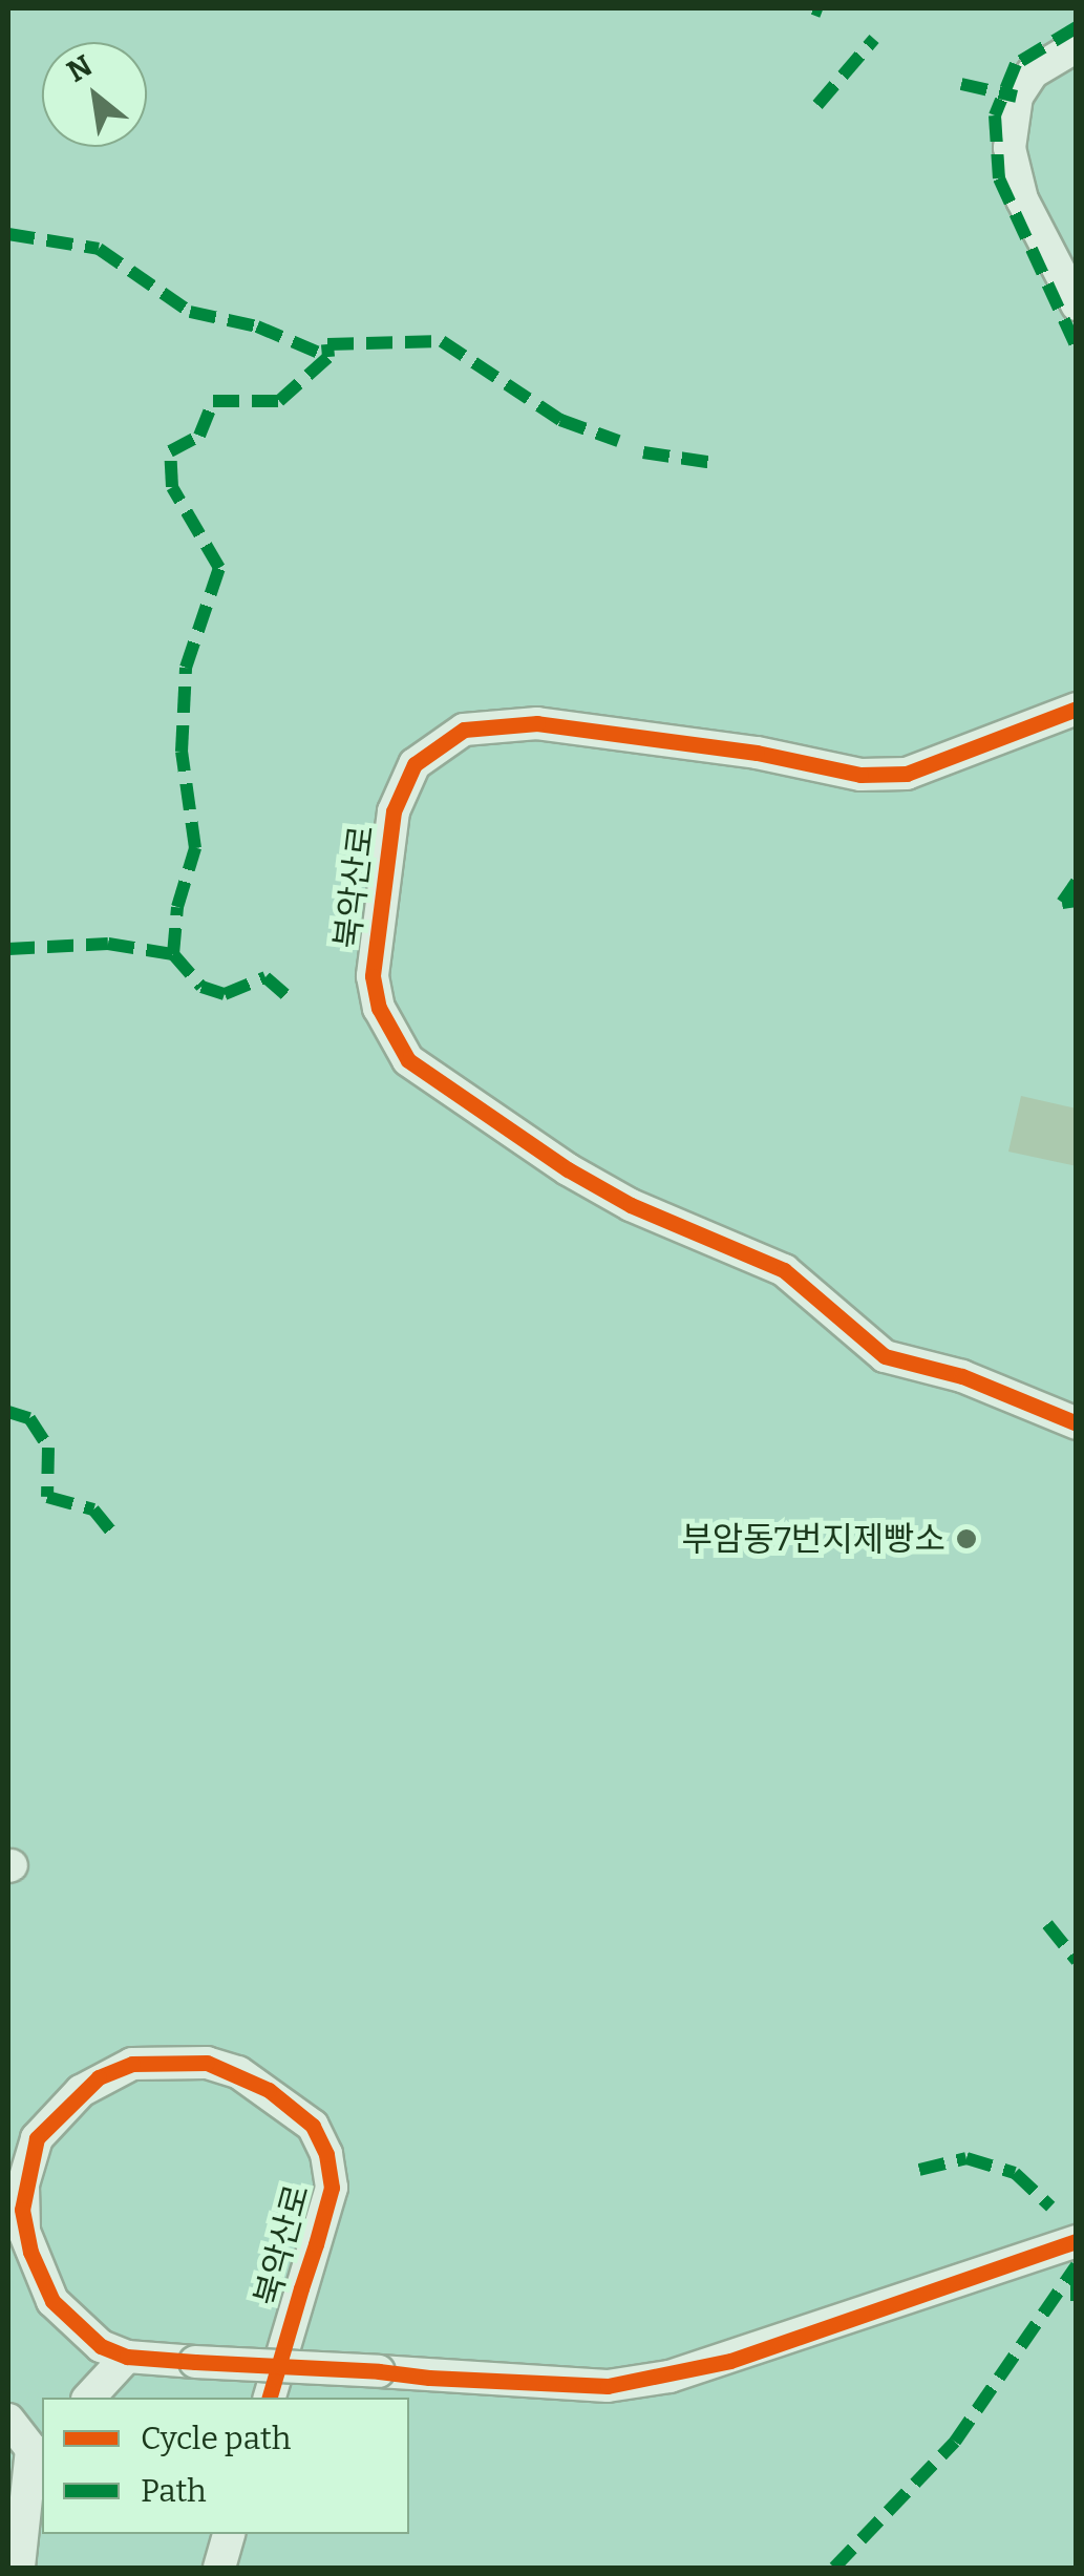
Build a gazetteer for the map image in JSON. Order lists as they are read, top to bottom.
{
  "streets": {
    "street": ["북악산로"]
  },
  "places": ["부암동7번지제빵소"],
  "legend": ["Cycle path", "Path"],
  "north": "top left"
}
